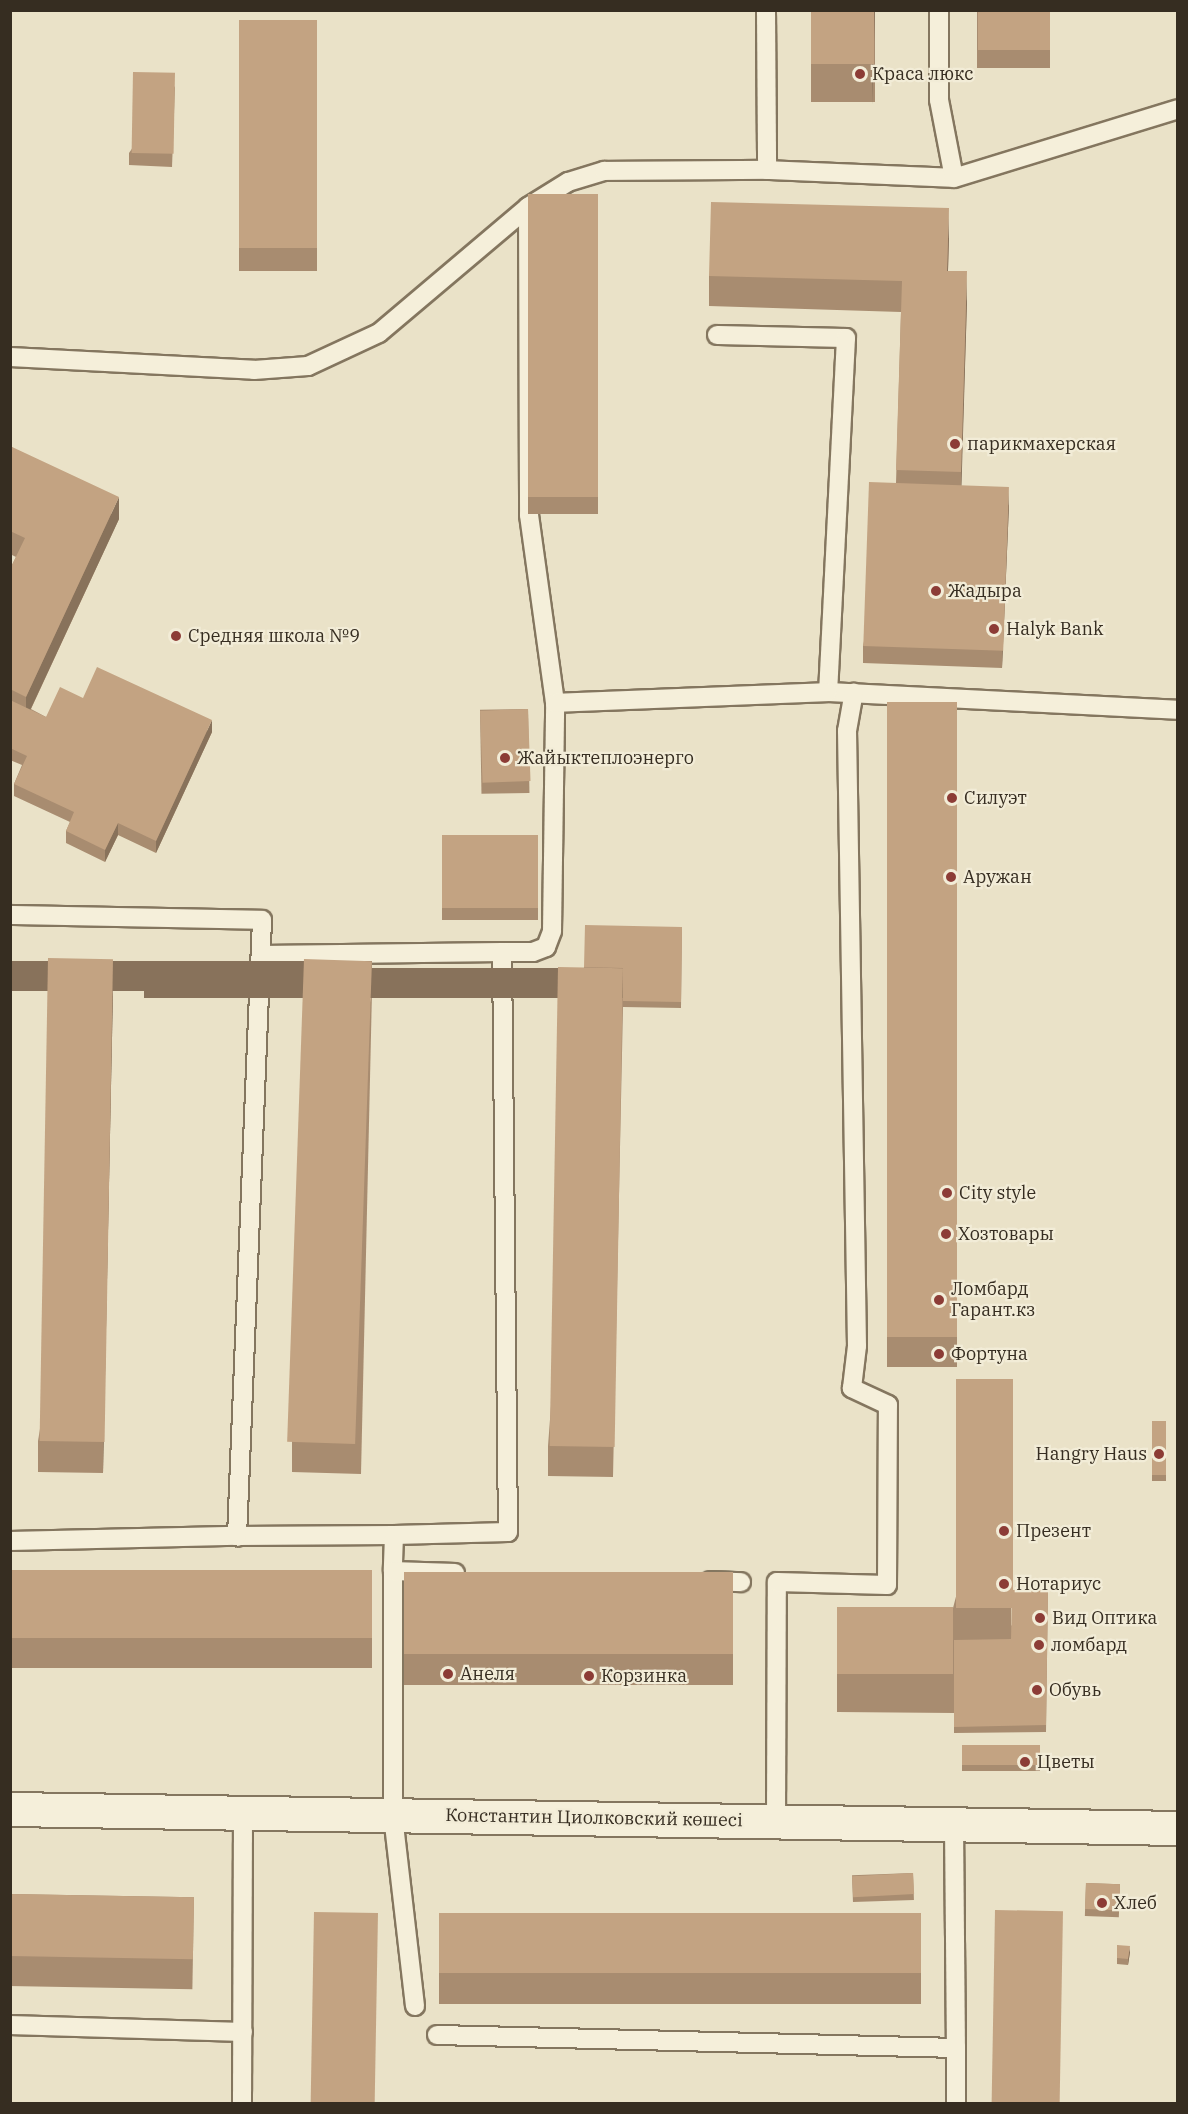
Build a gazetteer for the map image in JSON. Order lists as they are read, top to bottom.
{
  "streets": {
    "street": ["Константин Циолковский көшесі"]
  },
  "places": [
    "Краса люкс",
    "парикмахерская",
    "Жадыра",
    "Halyk Bank",
    "Средняя школа №9",
    "Жайыктеплоэнерго",
    "Силуэт",
    "Аружан",
    "City style",
    "Хозтовары",
    "Ломбард Гарант.кз",
    "Фортуна",
    "Hangry Haus",
    "Презент",
    "Нотариус",
    "Вид Оптика",
    "ломбард",
    "Анеля",
    "Корзинка",
    "Обувь",
    "Цветы",
    "Хлеб"
  ]
}
